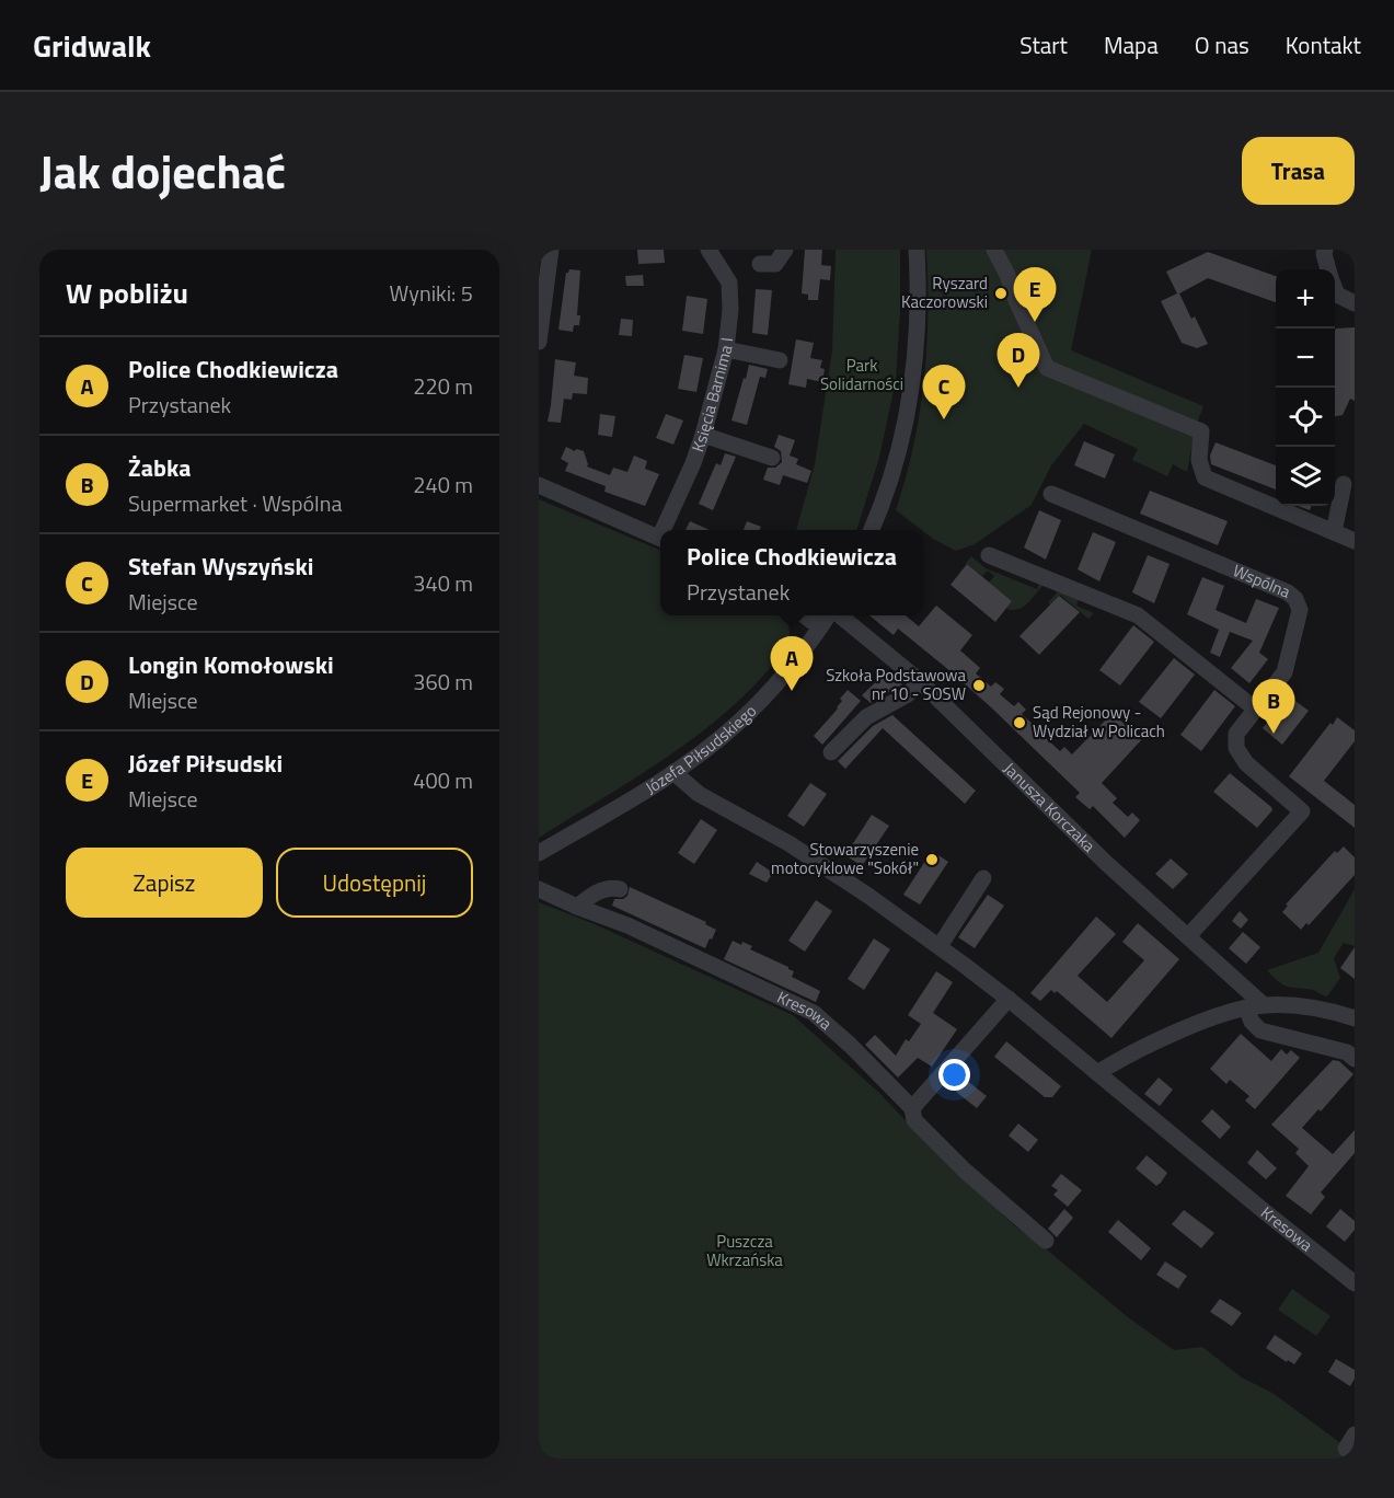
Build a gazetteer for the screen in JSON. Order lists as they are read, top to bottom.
{
  "streets": {
    "street": [
      "Księcia Barnima I",
      "Wspólna",
      "Józefa Piłsudskiego",
      "Janusza Korczaka",
      "Kresowa"
    ]
  },
  "crossings": [
    ["Wspólna", "Janusza Korczaka"],
    ["Józefa Piłsudskiego", "Kresowa"]
  ],
  "parks": ["Park Solidarności", "Puszcza Wkrzańska"],
  "places": [
    "Ryszard Kaczorowski",
    "Szkoła Podstawowa nr 10 - SOSW",
    "Sąd Rejonowy - Wydział w Policach",
    "Stowarzyszenie motocyklowe \"Sokół\""
  ],
  "page": {
    "header": "Gridwalk",
    "nav": [
      "Start",
      "Mapa",
      "O nas",
      "Kontakt"
    ],
    "title": "Jak dojechać",
    "buttons": [
      "Trasa",
      ["Zapisz", "Udostępnij"]
    ],
    "heading": ["W pobliżu", "Wyniki: 5"],
    "pins": [
      "E",
      "D",
      "C",
      "A",
      "B"
    ],
    "map_buttons": ["+", "−"],
    "list": [
      {
        "mark": "A",
        "name": "Police Chodkiewicza",
        "note": "Przystanek",
        "value": "220 m"
      },
      {
        "mark": "B",
        "name": "Żabka",
        "note": "Supermarket · Wspólna",
        "value": "240 m"
      },
      {
        "mark": "C",
        "name": "Stefan Wyszyński",
        "note": "Miejsce",
        "value": "340 m"
      },
      {
        "mark": "D",
        "name": "Longin Komołowski",
        "note": "Miejsce",
        "value": "360 m"
      },
      {
        "mark": "E",
        "name": "Józef Piłsudski",
        "note": "Miejsce",
        "value": "400 m"
      }
    ],
    "popup": ["Police Chodkiewicza", "Przystanek"]
  }
}
